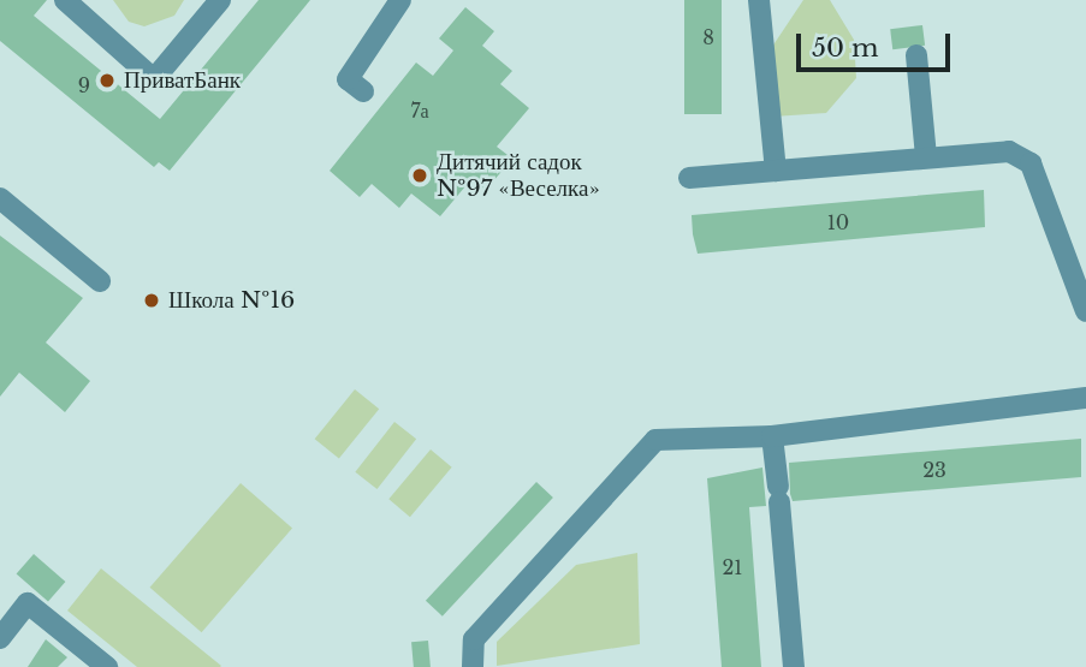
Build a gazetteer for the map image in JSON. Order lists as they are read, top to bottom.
{
  "places": ["ПриватБанк", "Дитячий садок №97 «Веселка»", "Школа №16"],
  "house_numbers": [
    "8",
    "9",
    "7а",
    "10",
    "23",
    "21"
  ],
  "scale_bar": "50 m"
}
